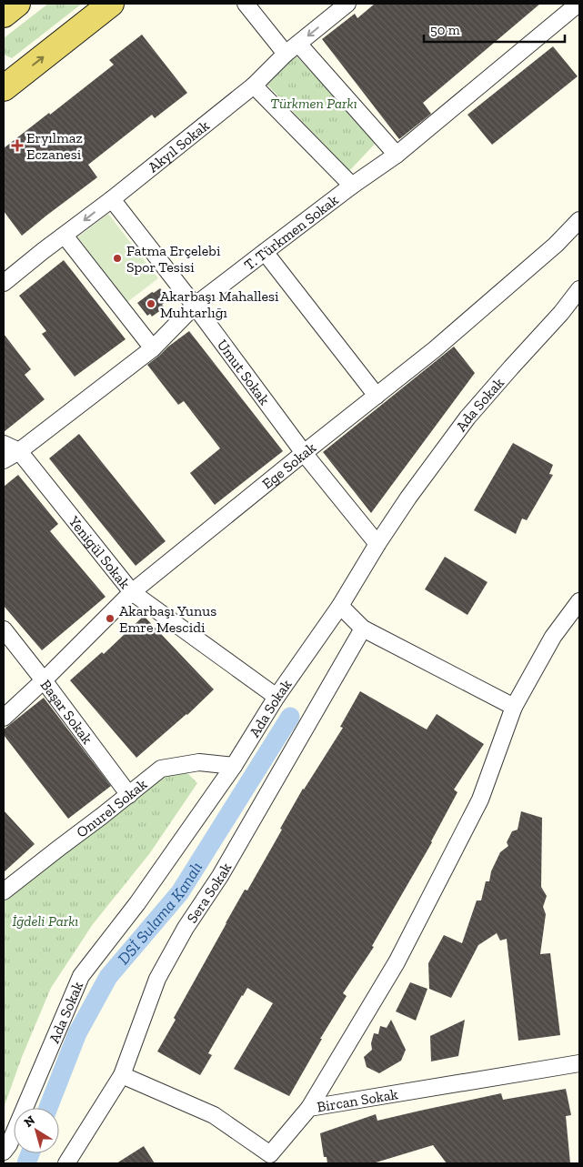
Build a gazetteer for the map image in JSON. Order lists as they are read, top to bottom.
{
  "streets": {
    "street": [
      "Akyıl Sokak",
      "T. Türkmen Sokak",
      "Umut Sokak",
      "Ada Sokak",
      "Ege Sokak",
      "Yenigül Sokak",
      "Başar Sokak",
      "Onurel Sokak",
      "Sera Sokak",
      "Bircan Sokak"
    ]
  },
  "crossings": [
    ["Akyıl Sokak", "Umut Sokak"],
    ["T. Türkmen Sokak", "Umut Sokak"],
    ["T. Türkmen Sokak", "Yenigül Sokak"],
    ["Umut Sokak", "Ada Sokak"],
    ["Umut Sokak", "Ege Sokak"],
    ["Ada Sokak", "Yenigül Sokak"],
    ["Ada Sokak", "Onurel Sokak"],
    ["Ege Sokak", "Yenigül Sokak"],
    ["Ege Sokak", "Başar Sokak"],
    ["Başar Sokak", "Onurel Sokak"],
    ["Sera Sokak", "Bircan Sokak"]
  ],
  "water": ["DSİ Sulama Kanalı"],
  "parks": ["Türkmen Parkı", "İğdeli Parkı"],
  "places": {
    "health": ["Eryılmaz Eczanesi"],
    "other": ["Fatma Erçelebi Spor Tesisi", "Akarbaşı Mahallesi Muhtarlığı", "Akarbaşı Yunus Emre Mescidi"]
  },
  "scale_bar": "50 m",
  "north": "top left"
}
